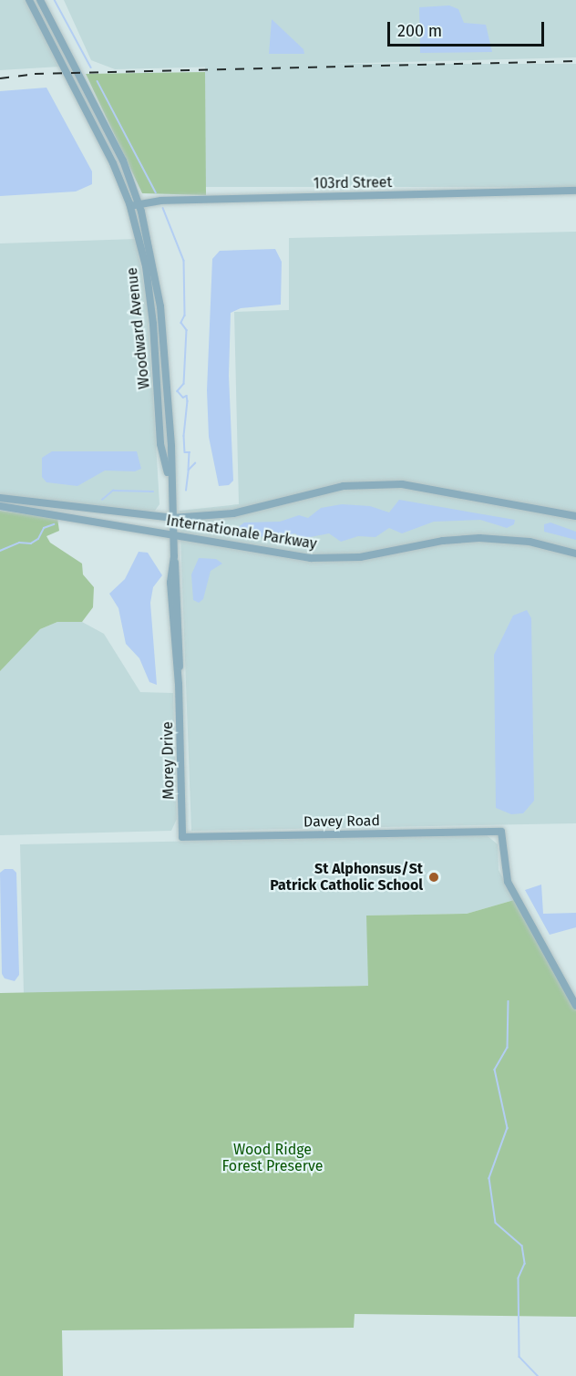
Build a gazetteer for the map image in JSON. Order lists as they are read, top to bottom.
{
  "streets": {
    "street": [
      "103rd Street",
      "Woodward Avenue",
      "Internationale Parkway",
      "Morey Drive",
      "Davey Road"
    ]
  },
  "crossings": [
    ["103rd Street", "Woodward Avenue"],
    ["Woodward Avenue", "Internationale Parkway"],
    ["Woodward Avenue", "Morey Drive"],
    ["Internationale Parkway", "Morey Drive"],
    ["Morey Drive", "Davey Road"]
  ],
  "parks": ["Wood Ridge Forest Preserve"],
  "places": ["St Alphonsus/St Patrick Catholic School"],
  "scale_bar": "200 m"
}
